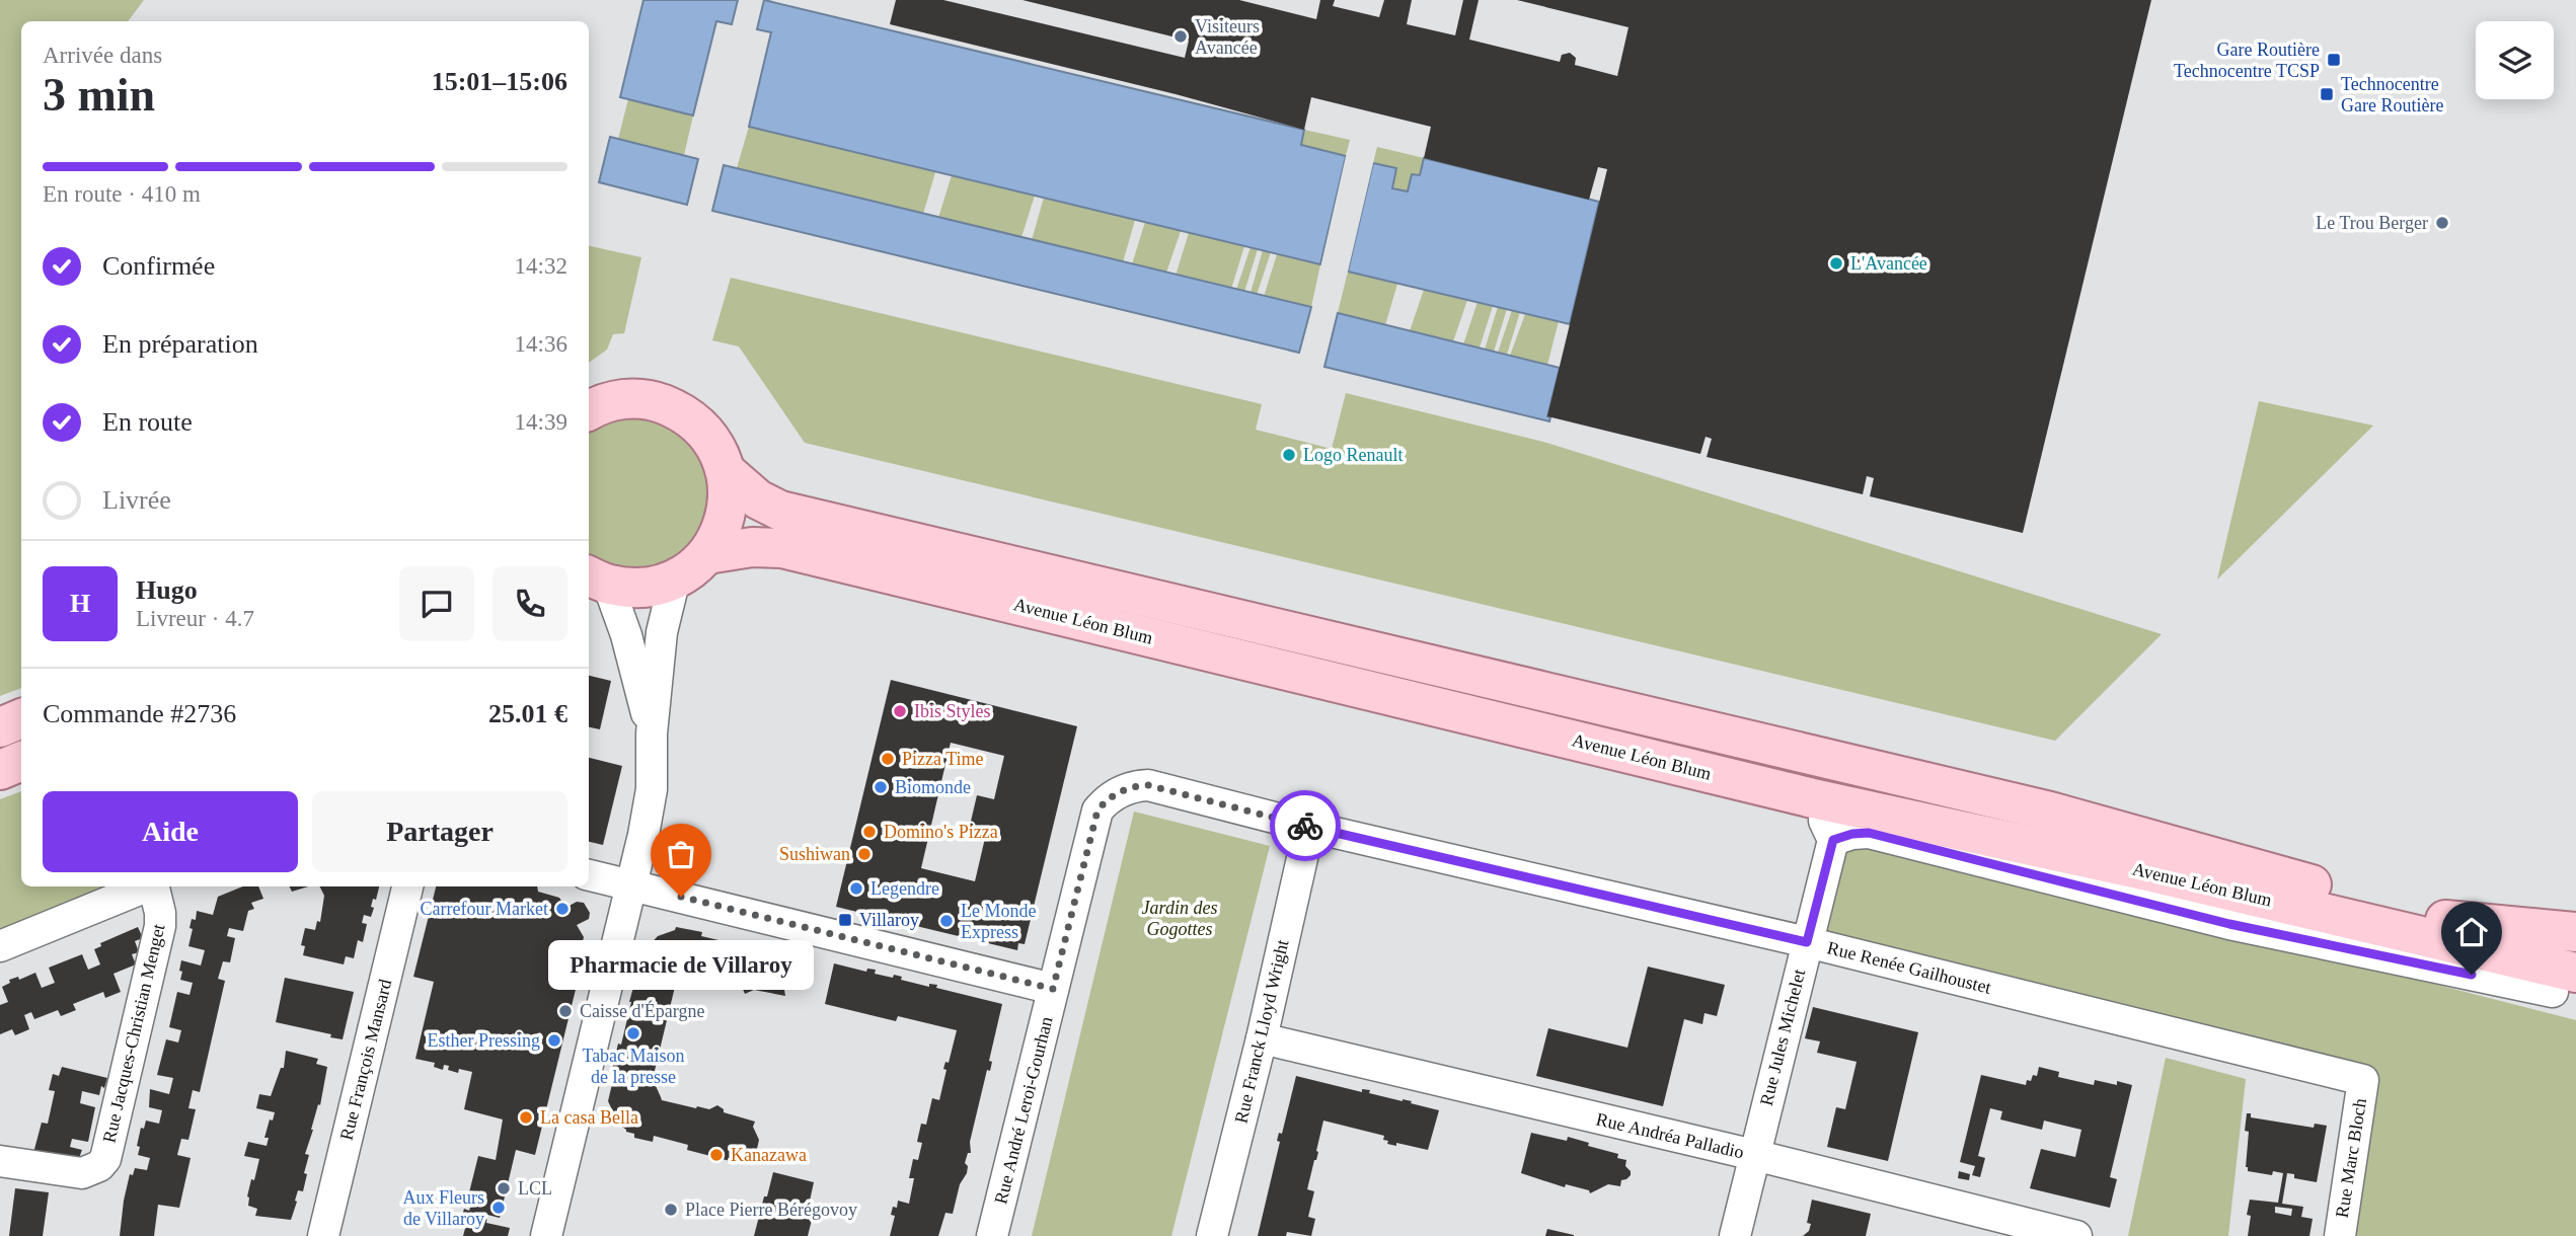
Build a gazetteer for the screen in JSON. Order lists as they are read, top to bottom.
{
  "streets": {
    "main road": ["Avenue Léon Blum"],
    "street": [
      "Rue Renée Gailhoustet",
      "Rue Franck Lloyd Wright",
      "Rue Jacques-Christian Menget",
      "Rue Jules Michelet",
      "Rue François Mansard",
      "Rue André Leroi-Gourhan",
      "Rue Andréa Palladio",
      "Rue Marc Bloch"
    ]
  },
  "crossings": [
    ["Rue Renée Gailhoustet", "Rue Franck Lloyd Wright"],
    ["Rue Renée Gailhoustet", "Rue Jules Michelet"],
    ["Rue Renée Gailhoustet", "Rue André Leroi-Gourhan"],
    ["Rue Renée Gailhoustet", "Rue Marc Bloch"],
    ["Rue Franck Lloyd Wright", "Rue Andréa Palladio"],
    ["Rue Jules Michelet", "Rue Andréa Palladio"]
  ],
  "parks": ["Jardin des Gogottes"],
  "places": {
    "other": [
      "Visiteurs Avancée",
      "Le Trou Berger",
      "L'Avancée",
      "Logo Renault",
      "Ibis Styles",
      "Pizza Time",
      "Biomonde",
      "Domino's Pizza",
      "Sushiwan",
      "Legendre",
      "Pharmacie de Villaroy",
      "Carrefour Market",
      "Le Monde Express",
      "Caisse d'Épargne",
      "Tabac Maison de la presse",
      "Esther Pressing",
      "La casa Bella",
      "Kanazawa",
      "LCL",
      "Aux Fleurs de Villaroy",
      "Place Pierre Bérégovoy"
    ],
    "transit": ["Gare Routière Technocentre TCSP", "Technocentre Gare Routière", "Villaroy"]
  },
  "page": {
    "heading": ["3 min", "Arrivée dans", "15:01–15:06"],
    "panel": [
      "Hugo",
      "Livreur · 4.7",
      "Commande #2736",
      "25.01 €"
    ],
    "bar": "En route · 410 m",
    "list": [
      ["Confirmée", "14:32"],
      ["En préparation", "14:36"],
      ["En route", "14:39"],
      "Livrée"
    ],
    "round": "H",
    "buttons": ["Aide", "Partager"],
    "bubble": "Pharmacie de Villaroy"
  }
}
